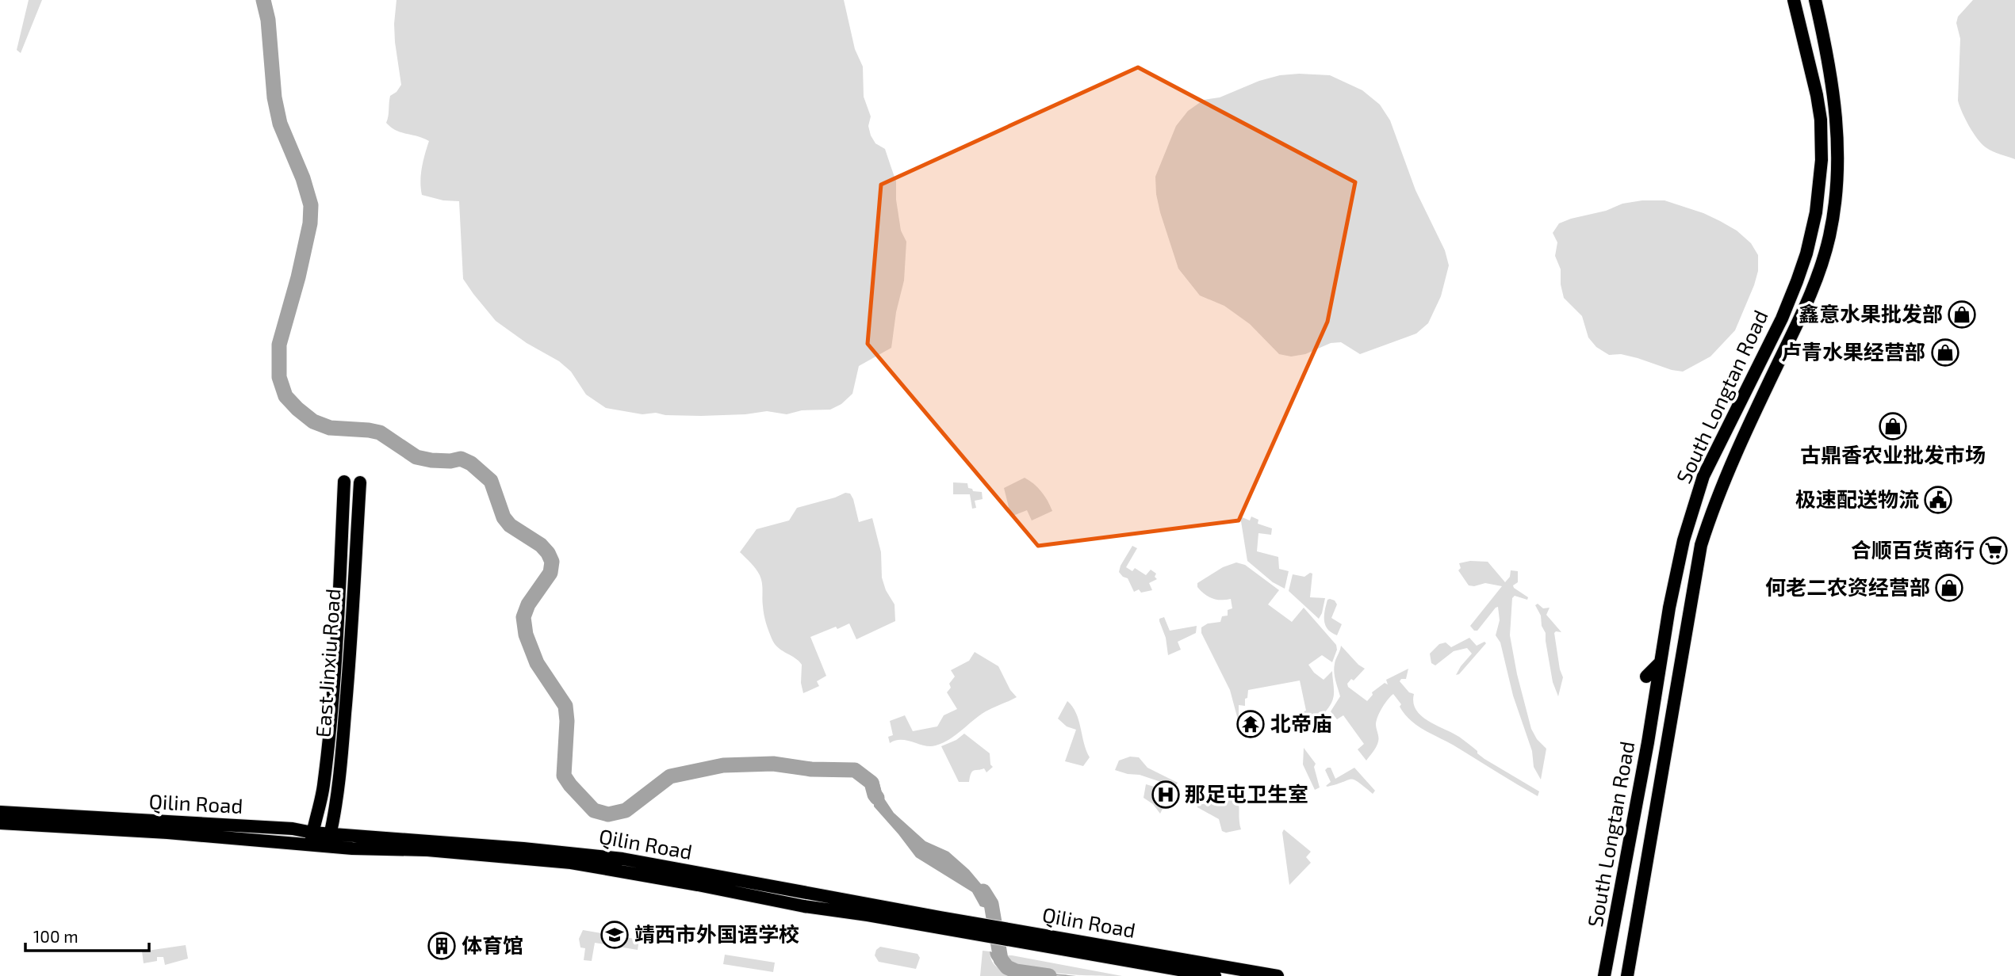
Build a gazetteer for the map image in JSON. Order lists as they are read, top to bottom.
{
  "streets": {
    "main road": ["South Longtan Road", "East Jinxiu Road", "Qilin Road"]
  },
  "crossings": [
    ["East Jinxiu Road", "Qilin Road"]
  ],
  "places": {
    "shop": [
      "鑫意水果批发部",
      "卢青水果经营部",
      "古鼎香农业批发市场",
      "何老二农资经营部"
    ],
    "public building": ["极速配送物流"],
    "supermarket": ["合顺百货商行"],
    "temple": ["北帝庙"],
    "hospital": ["那足屯卫生室"],
    "school or university": ["靖西市外国语学校"],
    "building": ["体育馆"]
  },
  "scale_bar": "100 m"
}
